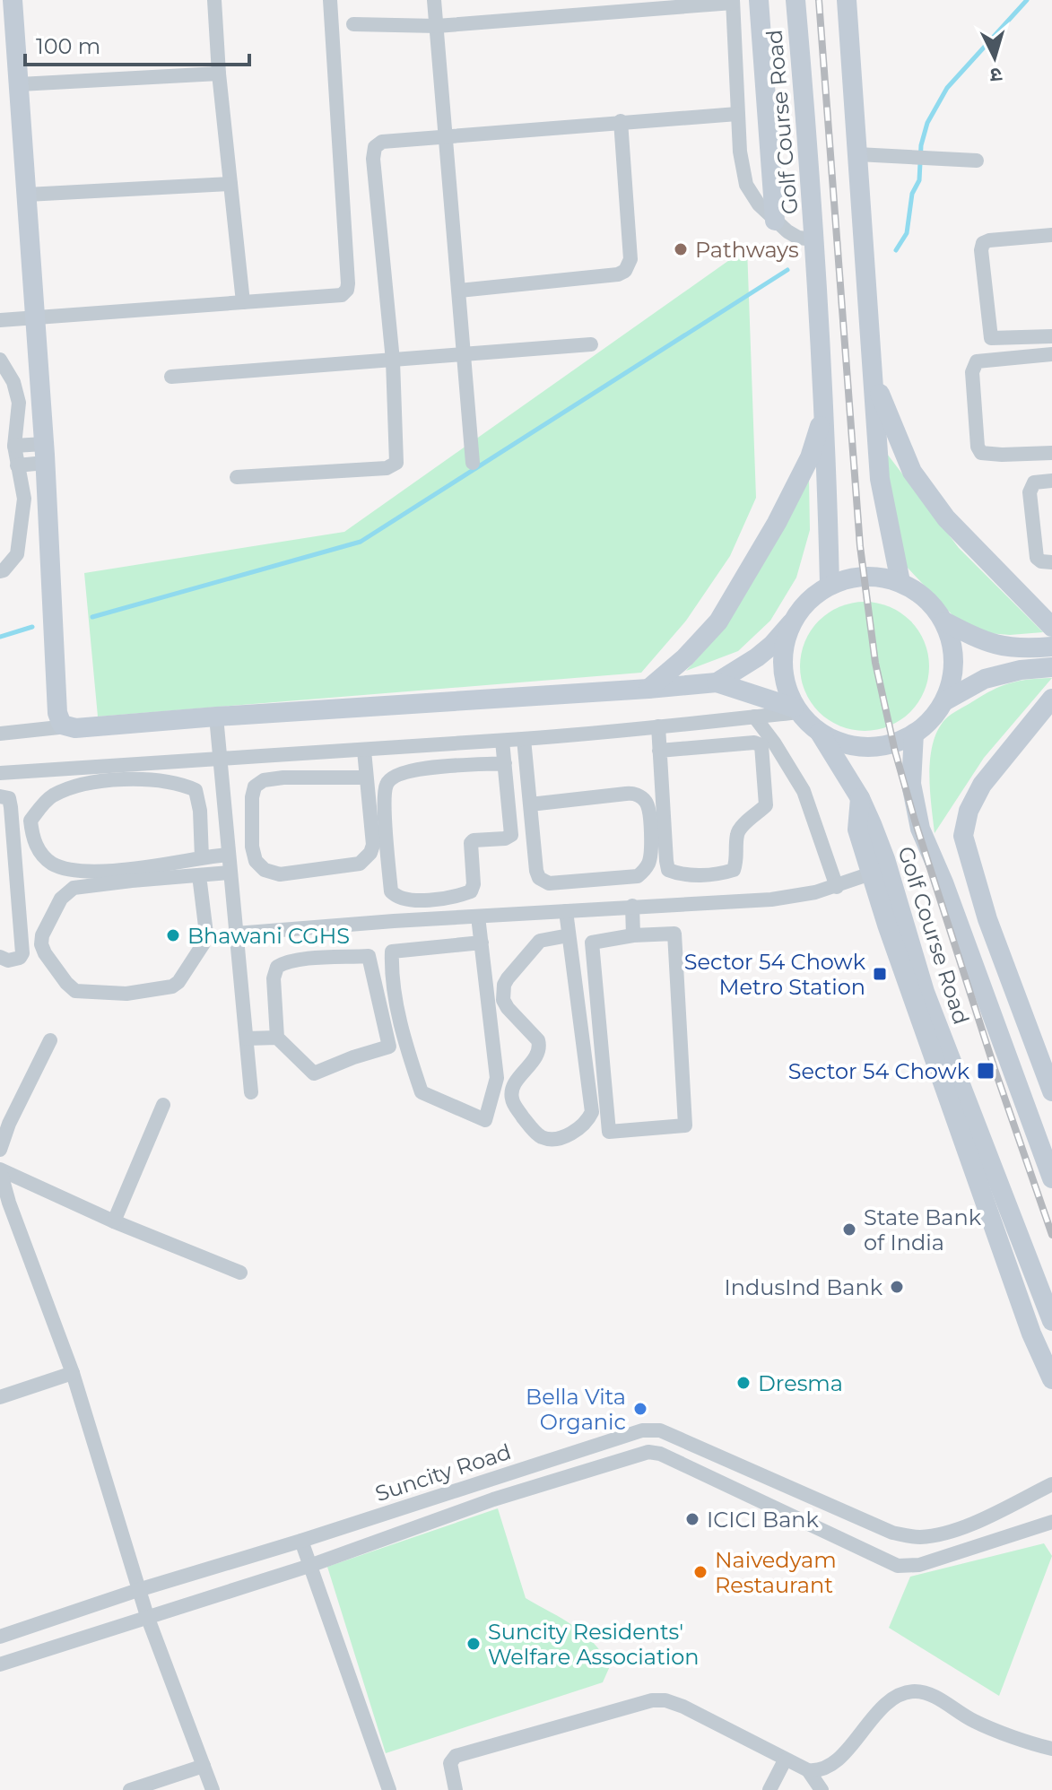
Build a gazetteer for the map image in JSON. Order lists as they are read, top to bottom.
{
  "streets": {
    "main road": ["Golf Course Road"],
    "street": ["Suncity Road"]
  },
  "places": {
    "other": [
      "Pathways",
      "Bhawani CGHS",
      "State Bank of India",
      "IndusInd Bank",
      "Dresma",
      "Bella Vita Organic",
      "ICICI Bank",
      "Naivedyam Restaurant",
      "Suncity Residents' Welfare Association"
    ],
    "transit": ["Sector 54 Chowk Metro Station", "Sector 54 Chowk"]
  },
  "scale_bar": "100 m",
  "north": "bottom"
}
